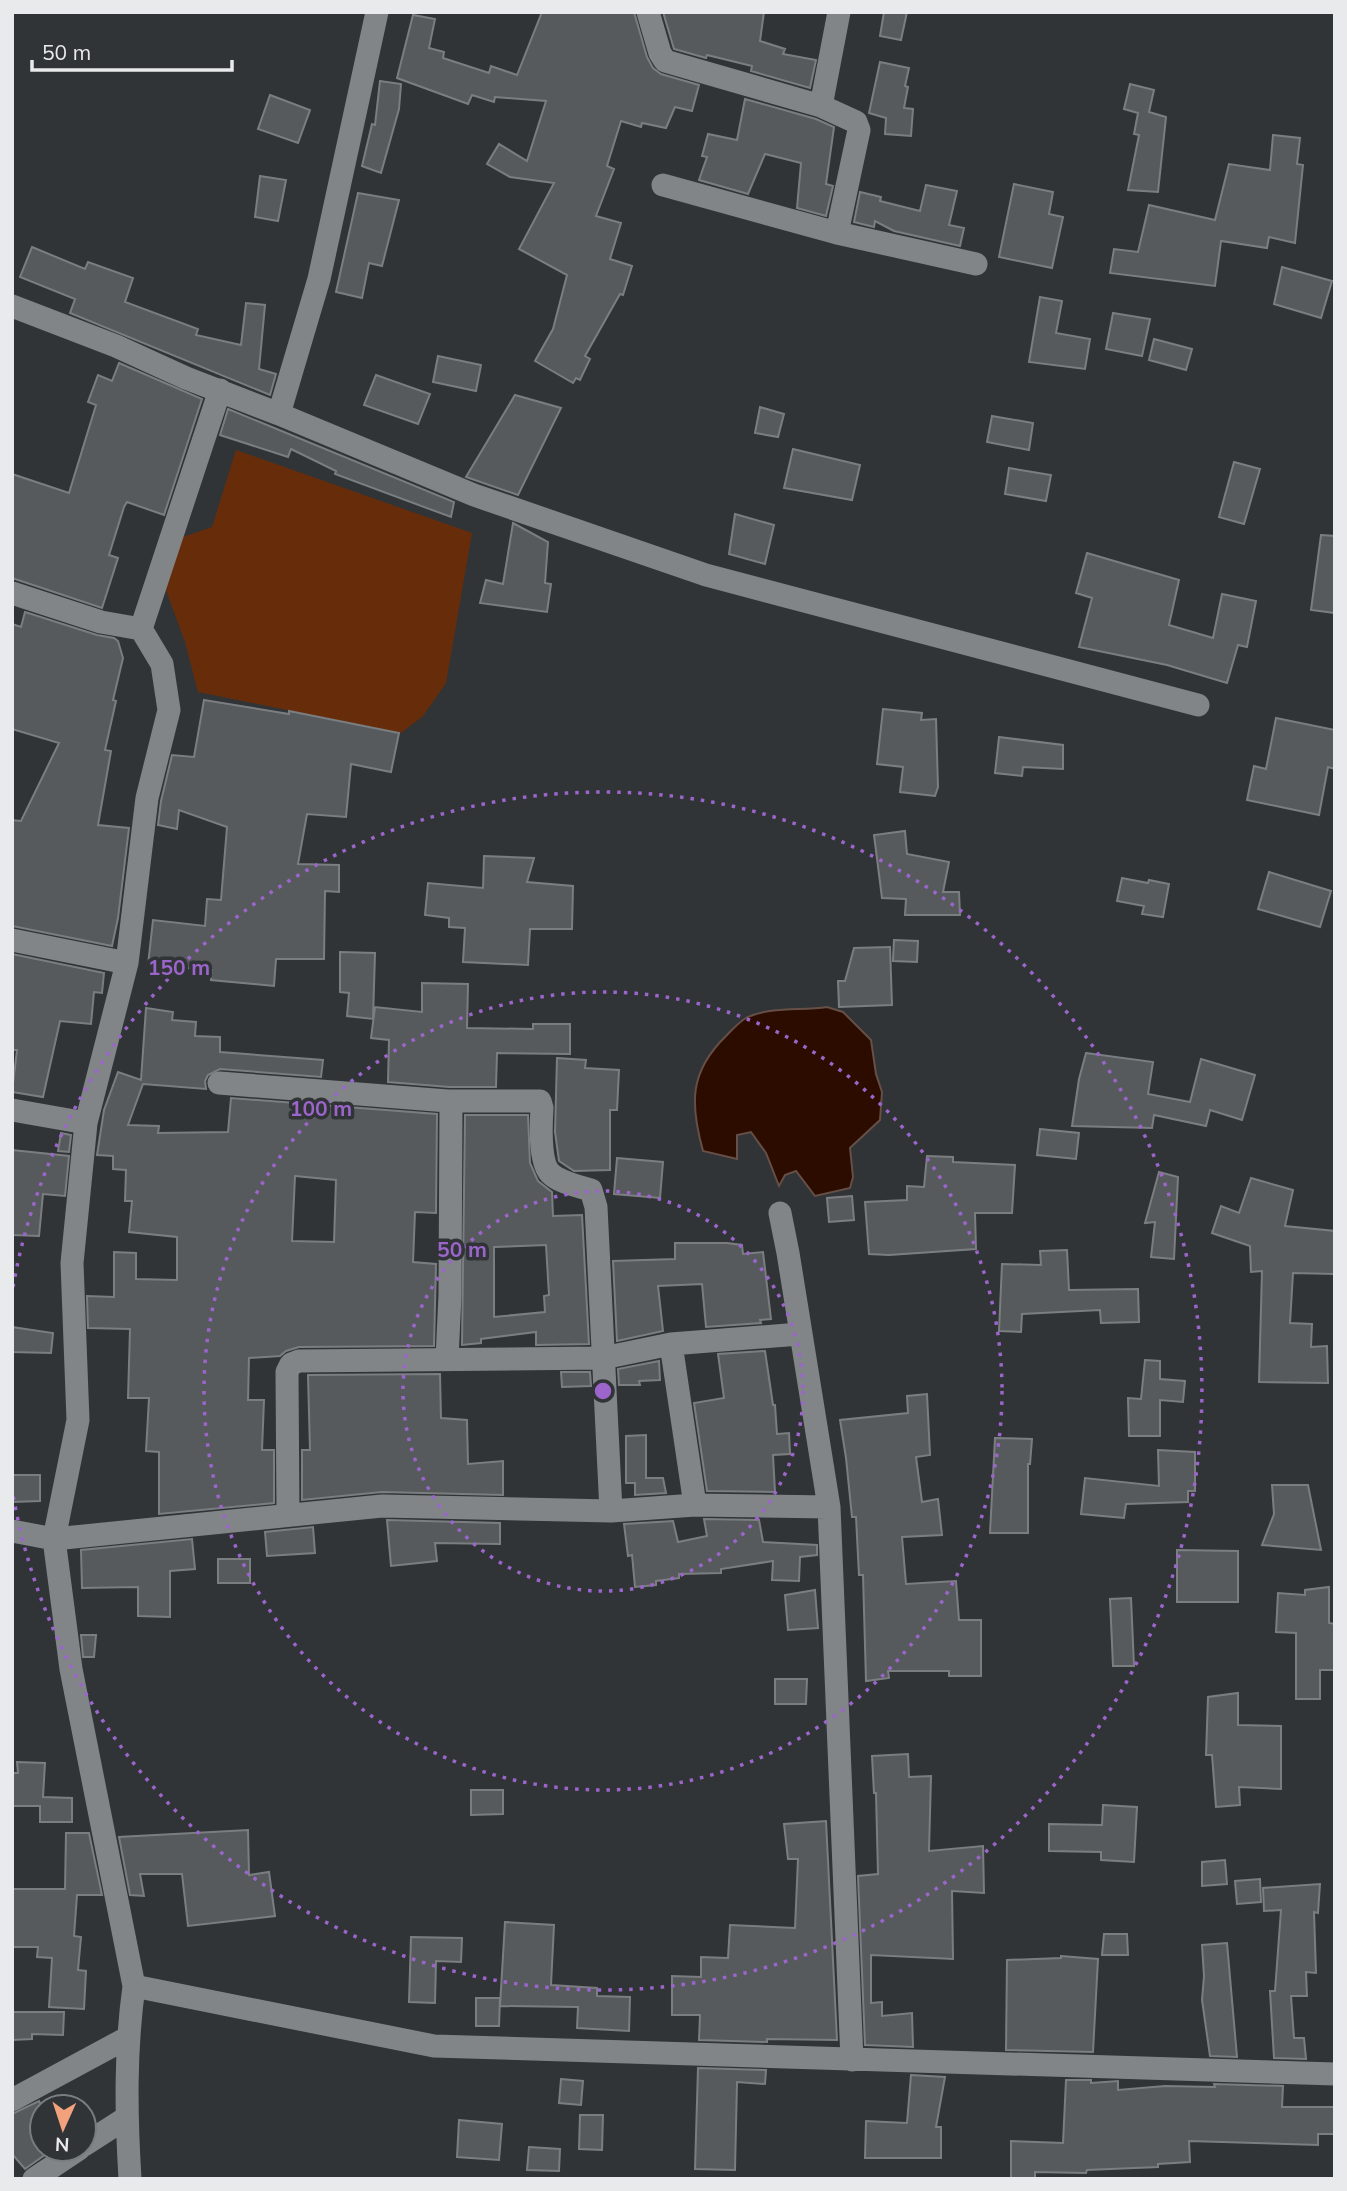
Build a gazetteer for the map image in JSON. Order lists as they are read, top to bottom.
{
  "scale_bar": "50 m",
  "north": "bottom",
  "rings": ["150 m", "100 m", "50 m"]
}
